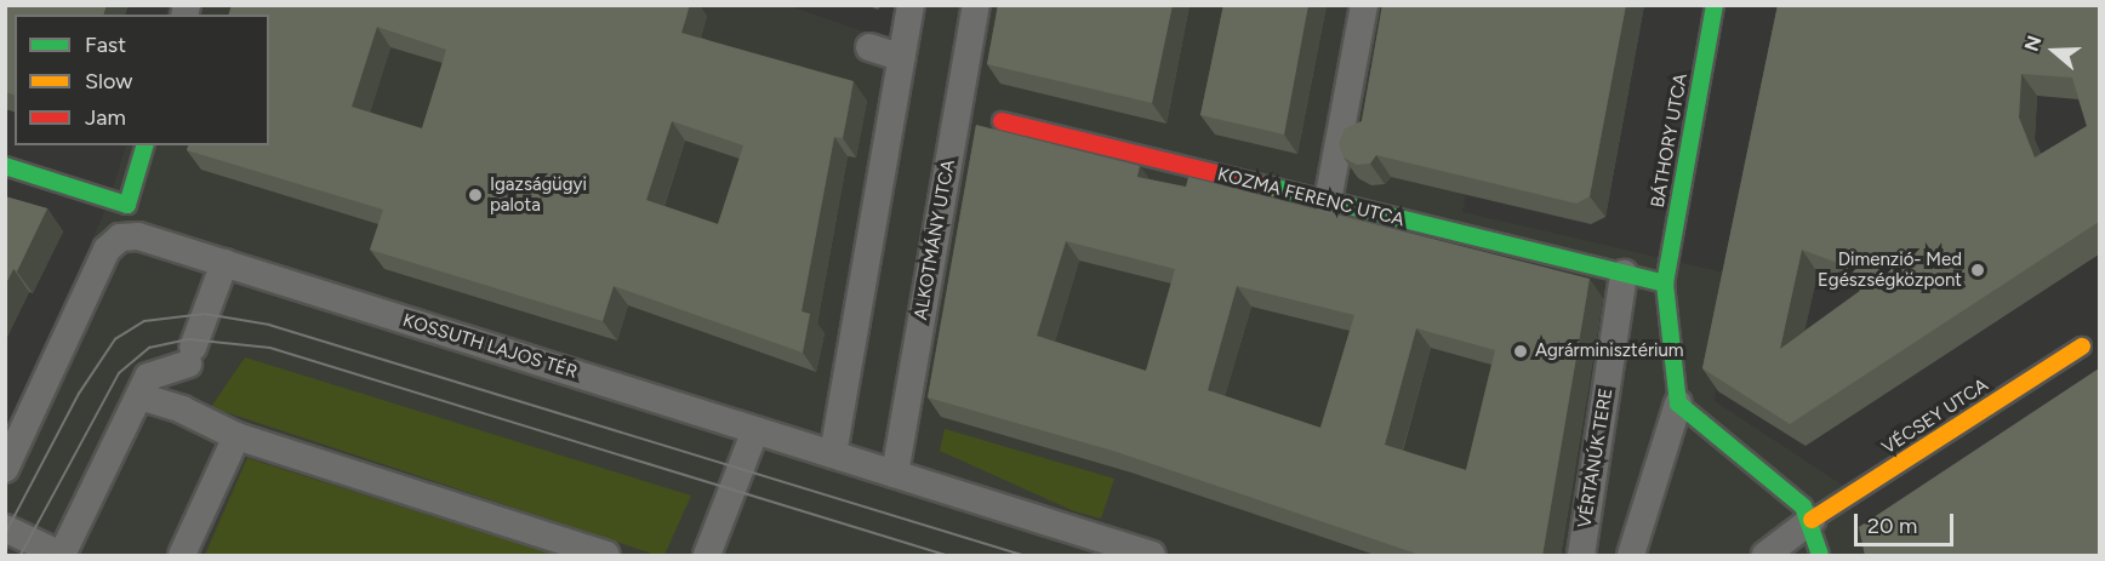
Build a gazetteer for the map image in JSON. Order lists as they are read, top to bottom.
{
  "streets": {
    "street": [
      "BÁTHORY UTCA",
      "KOZMA FERENC UTCA",
      "ALKOTMÁNY UTCA",
      "KOSSUTH LAJOS TÉR",
      "VÉCSEY UTCA",
      "VÉRTANÚK TERE"
    ]
  },
  "crossings": [
    ["BÁTHORY UTCA", "KOZMA FERENC UTCA"],
    ["KOZMA FERENC UTCA", "ALKOTMÁNY UTCA"],
    ["KOZMA FERENC UTCA", "VÉRTANÚK TERE"],
    ["ALKOTMÁNY UTCA", "KOSSUTH LAJOS TÉR"]
  ],
  "places": ["Igazságügyi palota", "Dimenzió- Med Egészségközpont", "Agrárminisztérium"],
  "legend": ["Fast", "Slow", "Jam"],
  "scale_bar": "20 m",
  "north": "left"
}
